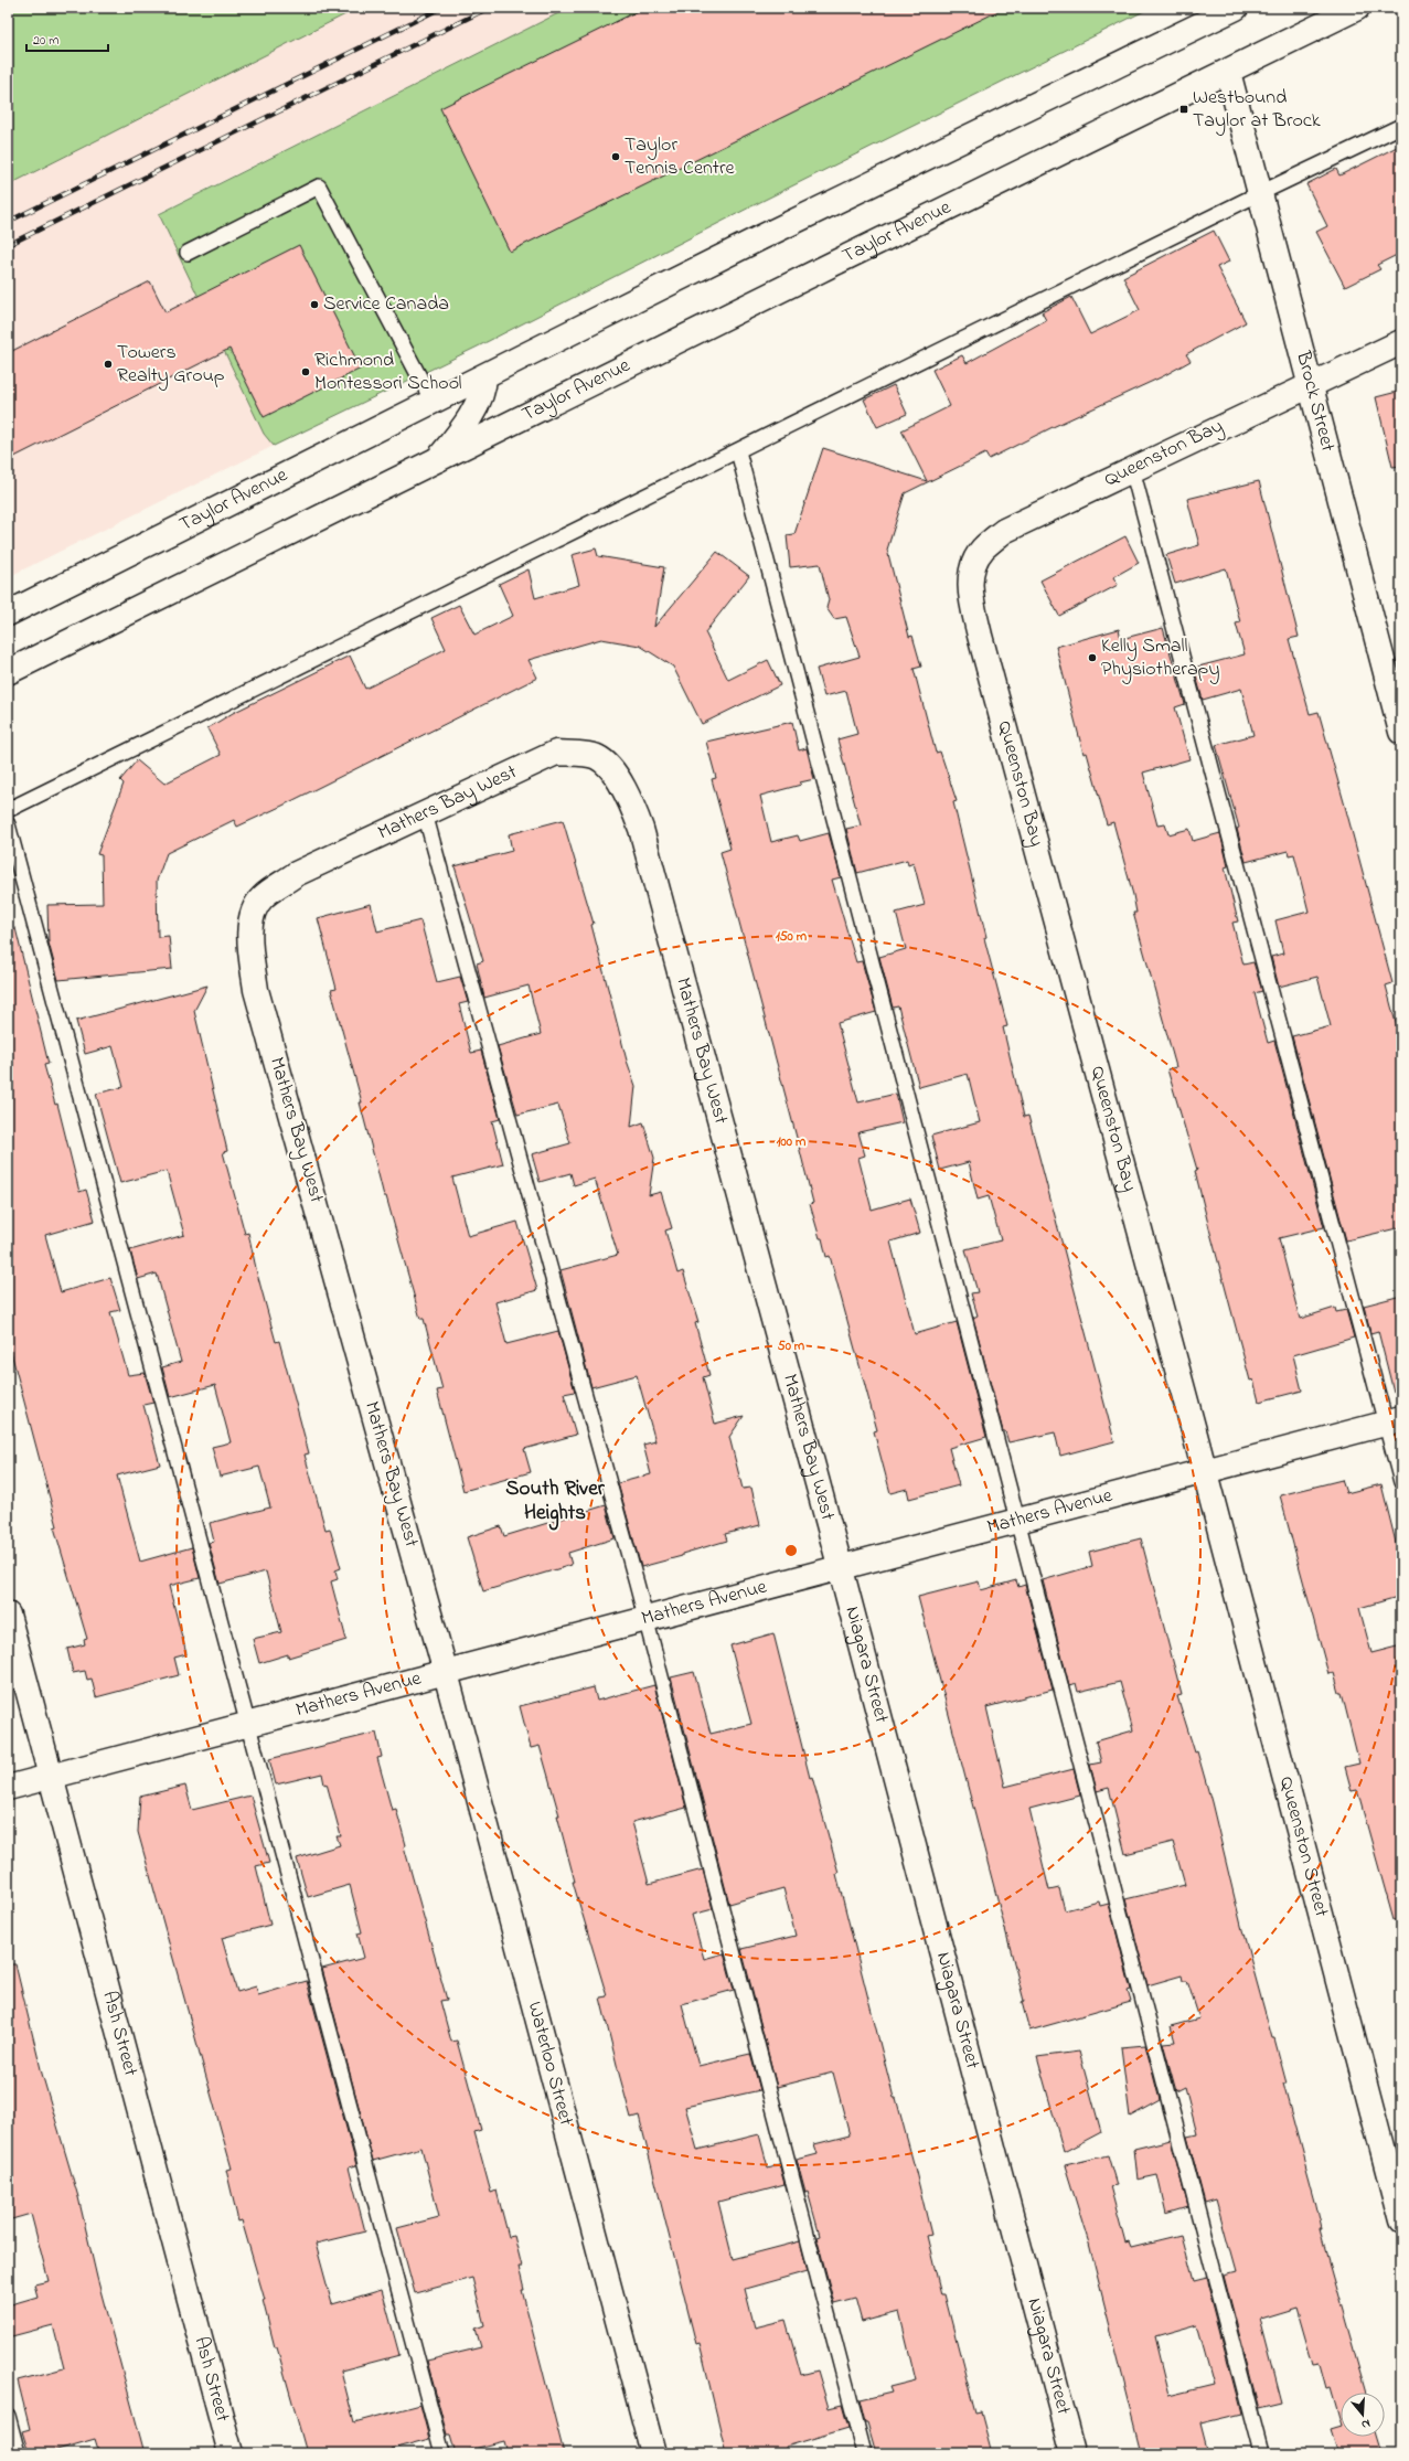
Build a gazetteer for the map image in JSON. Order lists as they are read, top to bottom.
{
  "streets": {
    "street": [
      "Taylor Avenue",
      "Brock Street",
      "Queenston Bay",
      "Mathers Bay West",
      "Mathers Avenue",
      "Niagara Street",
      "Queenston Street",
      "Ash Street",
      "Waterloo Street"
    ]
  },
  "crossings": [
    ["Taylor Avenue", "Brock Street"],
    ["Brock Street", "Queenston Bay"],
    ["Queenston Bay", "Mathers Avenue"],
    ["Queenston Bay", "Queenston Street"],
    ["Mathers Bay West", "Mathers Avenue"],
    ["Mathers Bay West", "Niagara Street"],
    ["Mathers Bay West", "Waterloo Street"],
    ["Mathers Avenue", "Niagara Street"],
    ["Mathers Avenue", "Queenston Street"],
    ["Mathers Avenue", "Ash Street"],
    ["Mathers Avenue", "Waterloo Street"]
  ],
  "districts": ["South River Heights"],
  "places": {
    "transit": ["Westbound Taylor at Brock"],
    "other": [
      "Taylor Tennis Centre",
      "Service Canada",
      "Towers Realty Group",
      "Richmond Montessori School",
      "Kelly Small Physiotherapy"
    ]
  },
  "scale_bar": "20 m",
  "north": "bottom",
  "rings": ["150 m", "100 m", "50 m"]
}
